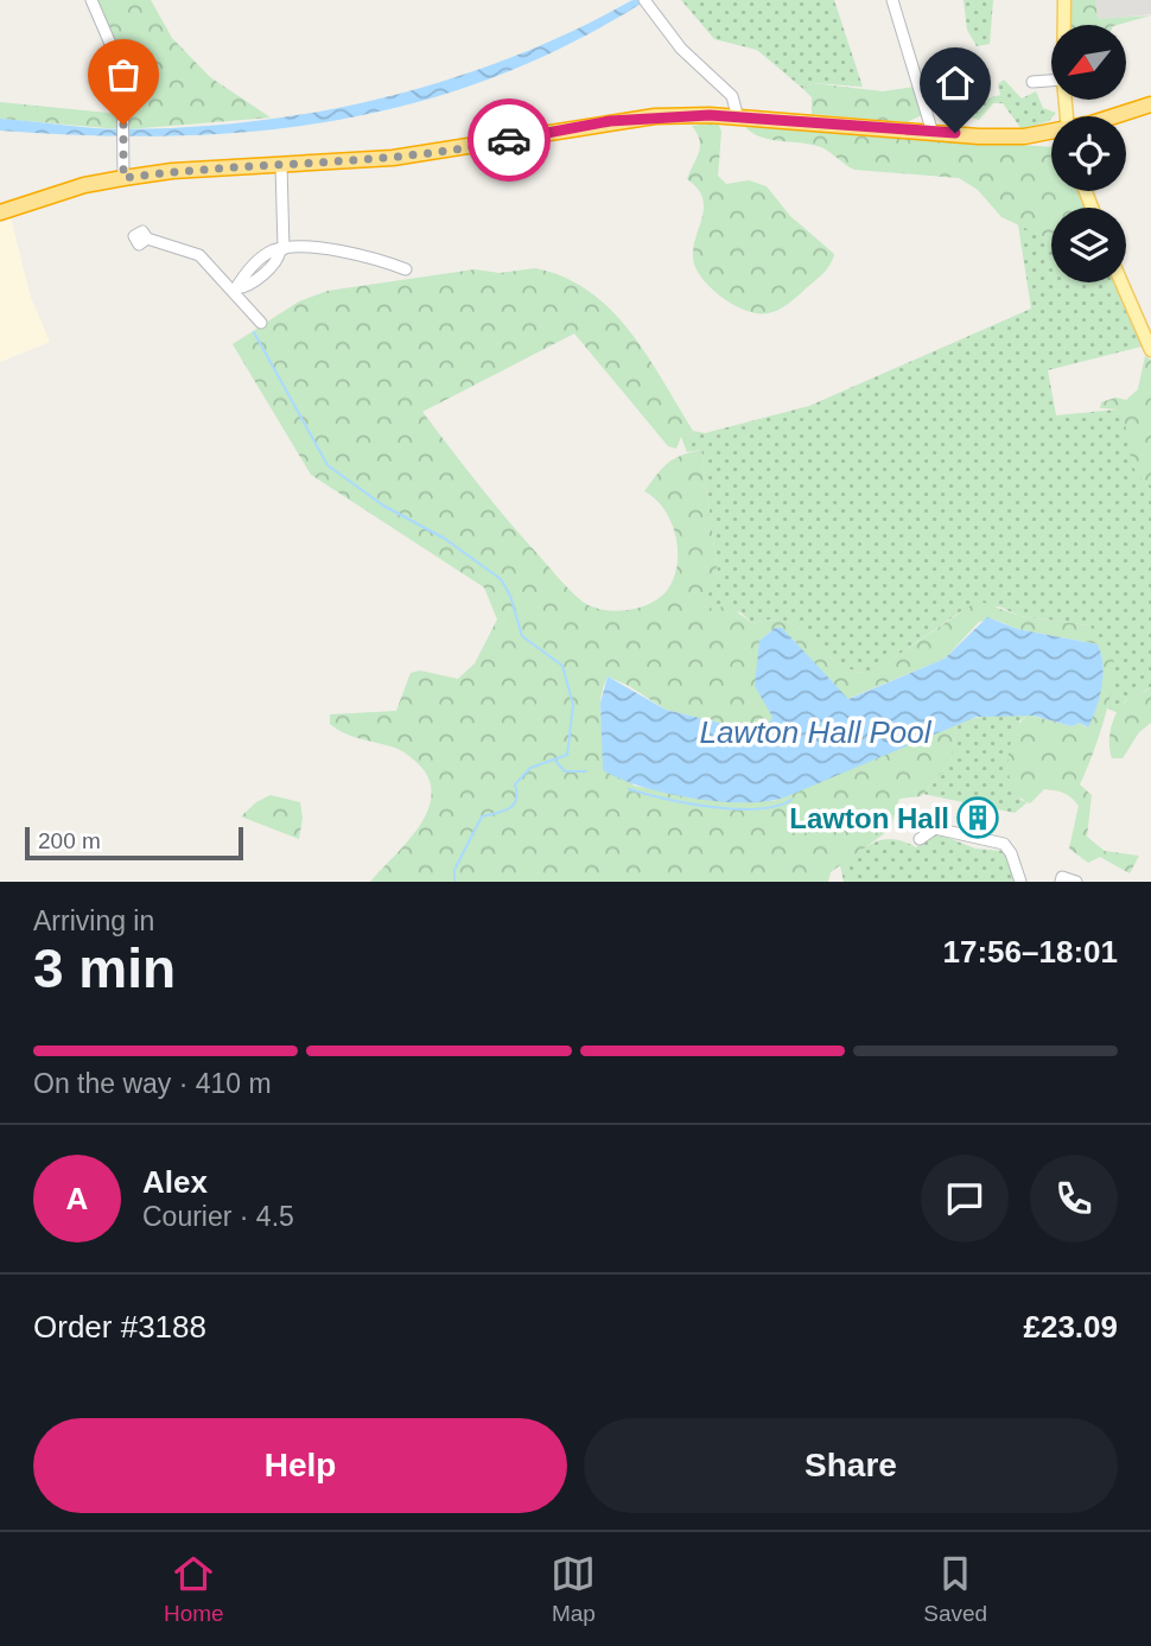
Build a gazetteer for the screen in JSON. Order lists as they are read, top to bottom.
{
  "water": ["Lawton Hall Pool"],
  "places": {
    "building": ["Lawton Hall"]
  },
  "scale_bar": "200 m",
  "north": "bottom left",
  "page": {
    "scale": "200 m",
    "heading": ["3 min", "Arriving in", "17:56–18:01"],
    "panel": [
      "Alex",
      "Courier · 4.5",
      "Order #3188",
      "£23.09"
    ],
    "bar": "On the way · 410 m",
    "round": "A",
    "buttons": ["Help", "Share"],
    "tabs": ["Home", "Map", "Saved"]
  }
}
